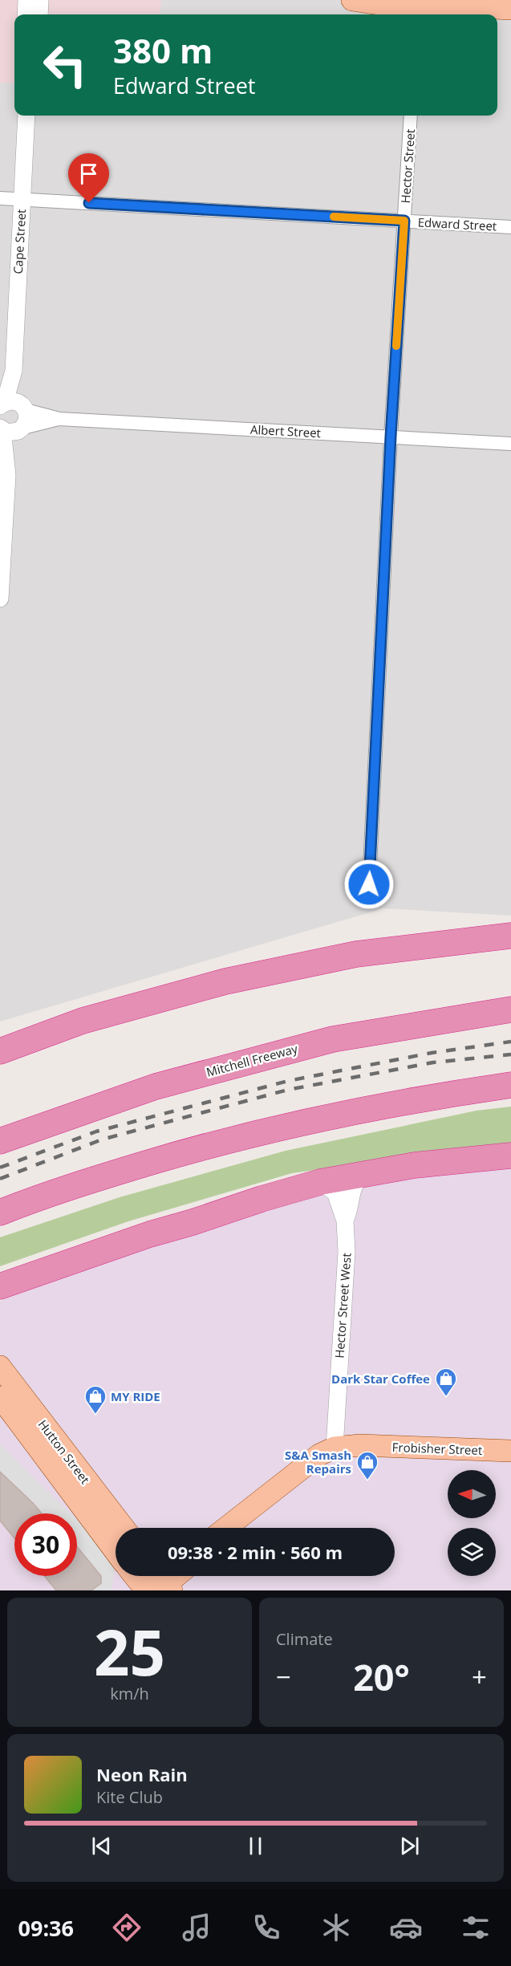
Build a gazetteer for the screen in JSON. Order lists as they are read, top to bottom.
{
  "streets": {
    "highway": ["Mitchell Freeway"],
    "main road": ["Frobisher Street", "Hutton Street"],
    "street": [
      "Hector Street",
      "Edward Street",
      "Cape Street",
      "Albert Street",
      "Hector Street West"
    ]
  },
  "crossings": [
    ["Hector Street", "Edward Street"],
    ["Hector Street", "Albert Street"],
    ["Edward Street", "Cape Street"],
    ["Cape Street", "Albert Street"],
    ["Hector Street West", "Frobisher Street"]
  ],
  "places": {
    "shop": ["Dark Star Coffee", "MY RIDE", "S&A Smash Repairs"]
  },
  "north": "left",
  "page": {
    "turn": ["380 m", "Edward Street"],
    "limit": "30",
    "trip": "09:38 · 2 min · 560 m",
    "tile": [
      ["25", "km/h"],
      "Climate"
    ],
    "heat": ["−", "20°", "+"],
    "song": ["Neon Rain", "Kite Club"],
    "tabs": "09:36"
  }
}
